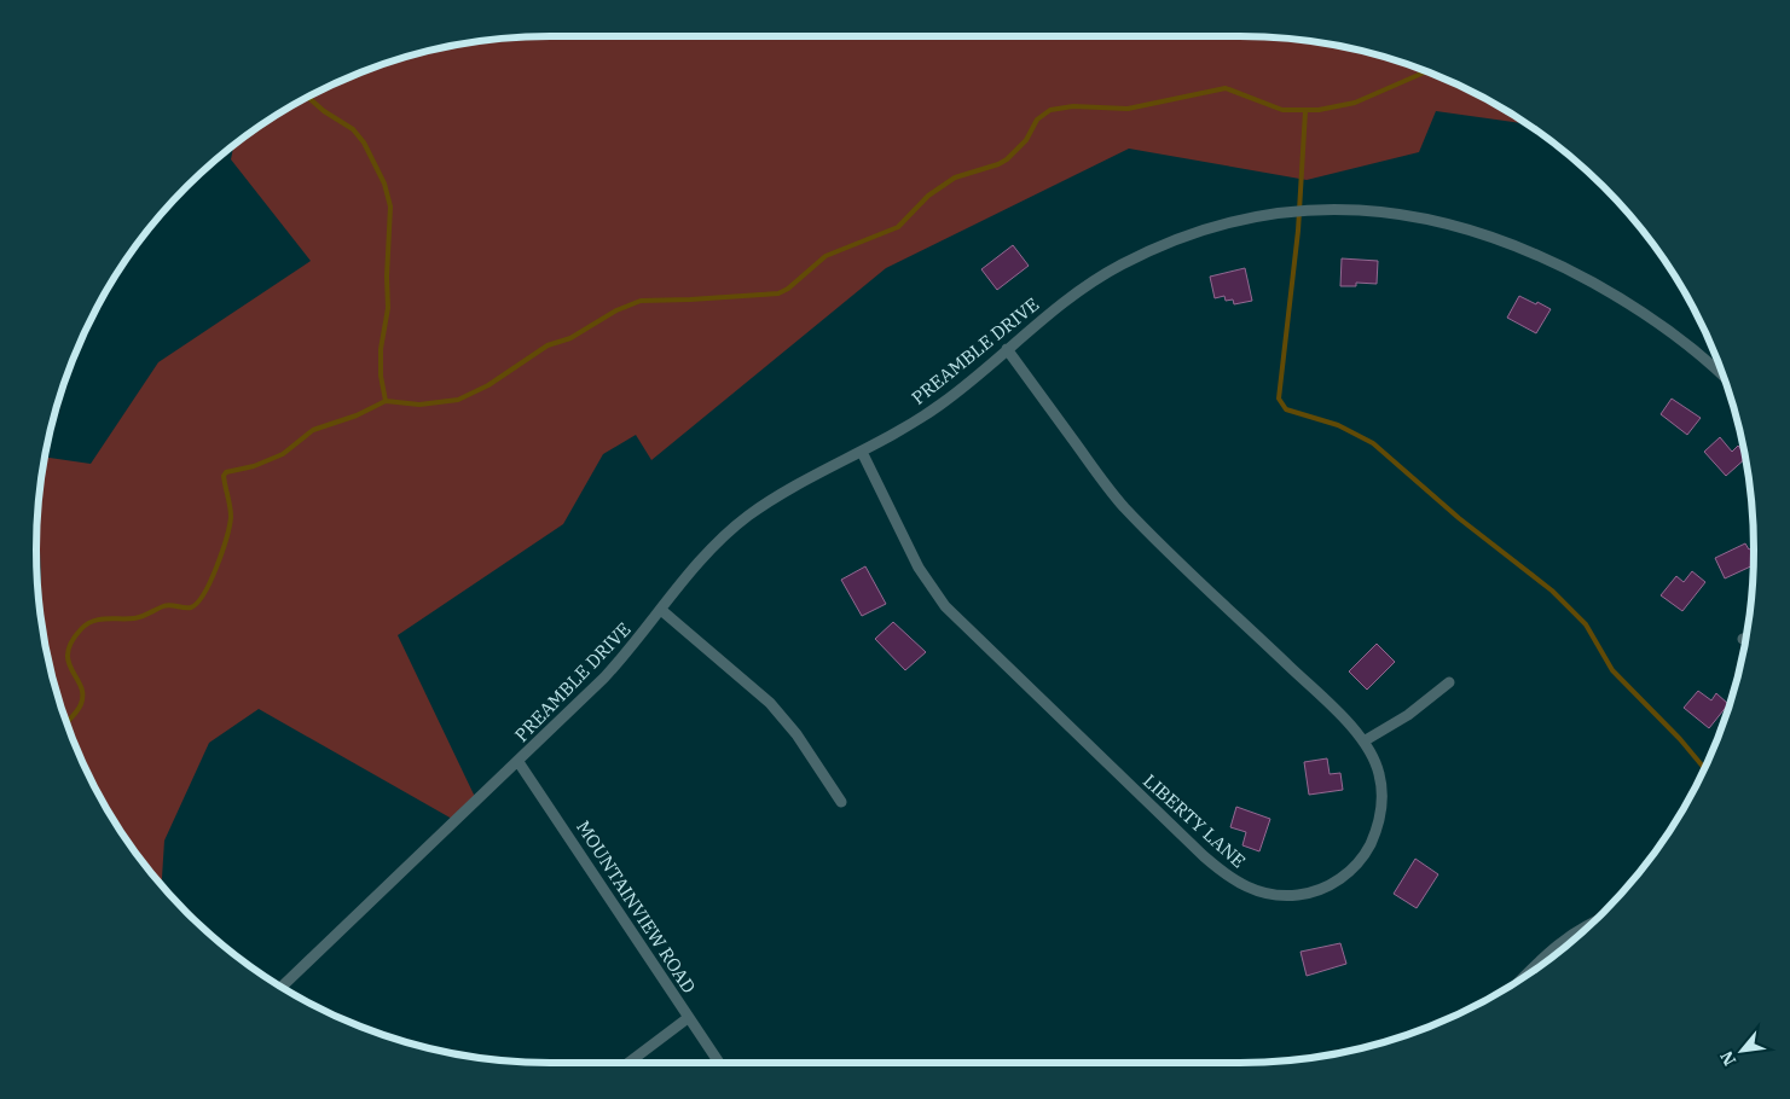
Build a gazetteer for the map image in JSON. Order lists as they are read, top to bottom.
{
  "streets": {
    "street": ["PREAMBLE DRIVE", "LIBERTY LANE", "MOUNTAINVIEW ROAD"]
  },
  "crossings": [
    ["PREAMBLE DRIVE", "LIBERTY LANE"],
    ["PREAMBLE DRIVE", "MOUNTAINVIEW ROAD"]
  ],
  "north": "bottom left"
}
